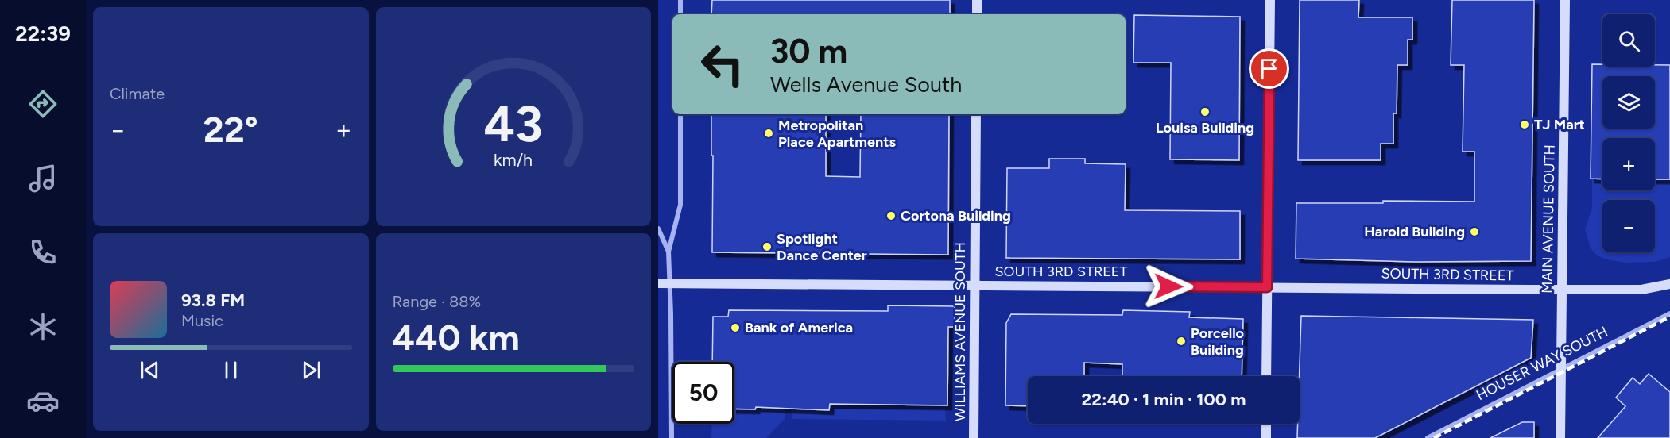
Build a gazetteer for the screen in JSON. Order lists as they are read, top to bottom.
{
  "streets": {
    "main road": ["MAIN AVENUE SOUTH", "SOUTH 3RD STREET", "WILLIAMS AVENUE SOUTH"],
    "street": ["HOUSER WAY SOUTH"]
  },
  "crossings": [
    ["MAIN AVENUE SOUTH", "SOUTH 3RD STREET"],
    ["MAIN AVENUE SOUTH", "HOUSER WAY SOUTH"],
    ["SOUTH 3RD STREET", "WILLIAMS AVENUE SOUTH"]
  ],
  "places": [
    "Louisa Building",
    "TJ Mart",
    "Metropolitan Place Apartments",
    "Cortona Building",
    "Harold Building",
    "Spotlight Dance Center",
    "Bank of America",
    "Porcello Building"
  ],
  "page": {
    "tabs": "22:39",
    "tile": [
      "Climate",
      ["Range · 88%", "440 km"]
    ],
    "map_buttons": ["+", "−"],
    "turn": ["30 m", "Wells Avenue South"],
    "heat": ["−", "22°", "+"],
    "song": ["93.8 FM", "Music"],
    "limit": "50",
    "trip": "22:40 · 1 min · 100 m",
    "gauge": ["43", "km/h"]
  }
}
